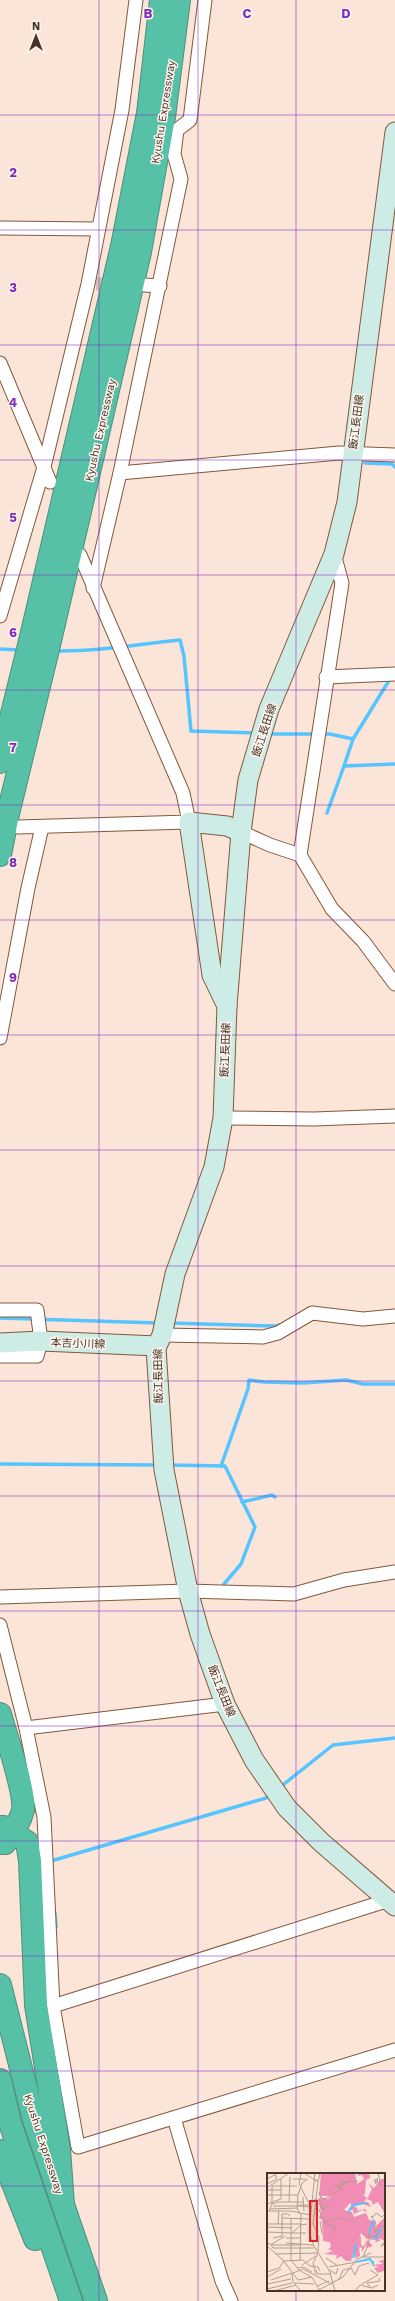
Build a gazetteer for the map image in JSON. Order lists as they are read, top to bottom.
{
  "streets": {
    "highway": ["Kyushu Expressway"],
    "main road": ["飯江長田線", "本吉小川線"]
  },
  "crossings": [
    ["飯江長田線", "本吉小川線"]
  ],
  "north": "top",
  "grid": {
    "columns": ["B", "C", "D"],
    "rows": [
      "2",
      "3",
      "4",
      "5",
      "6",
      "7",
      "8",
      "9"
    ]
  }
}
